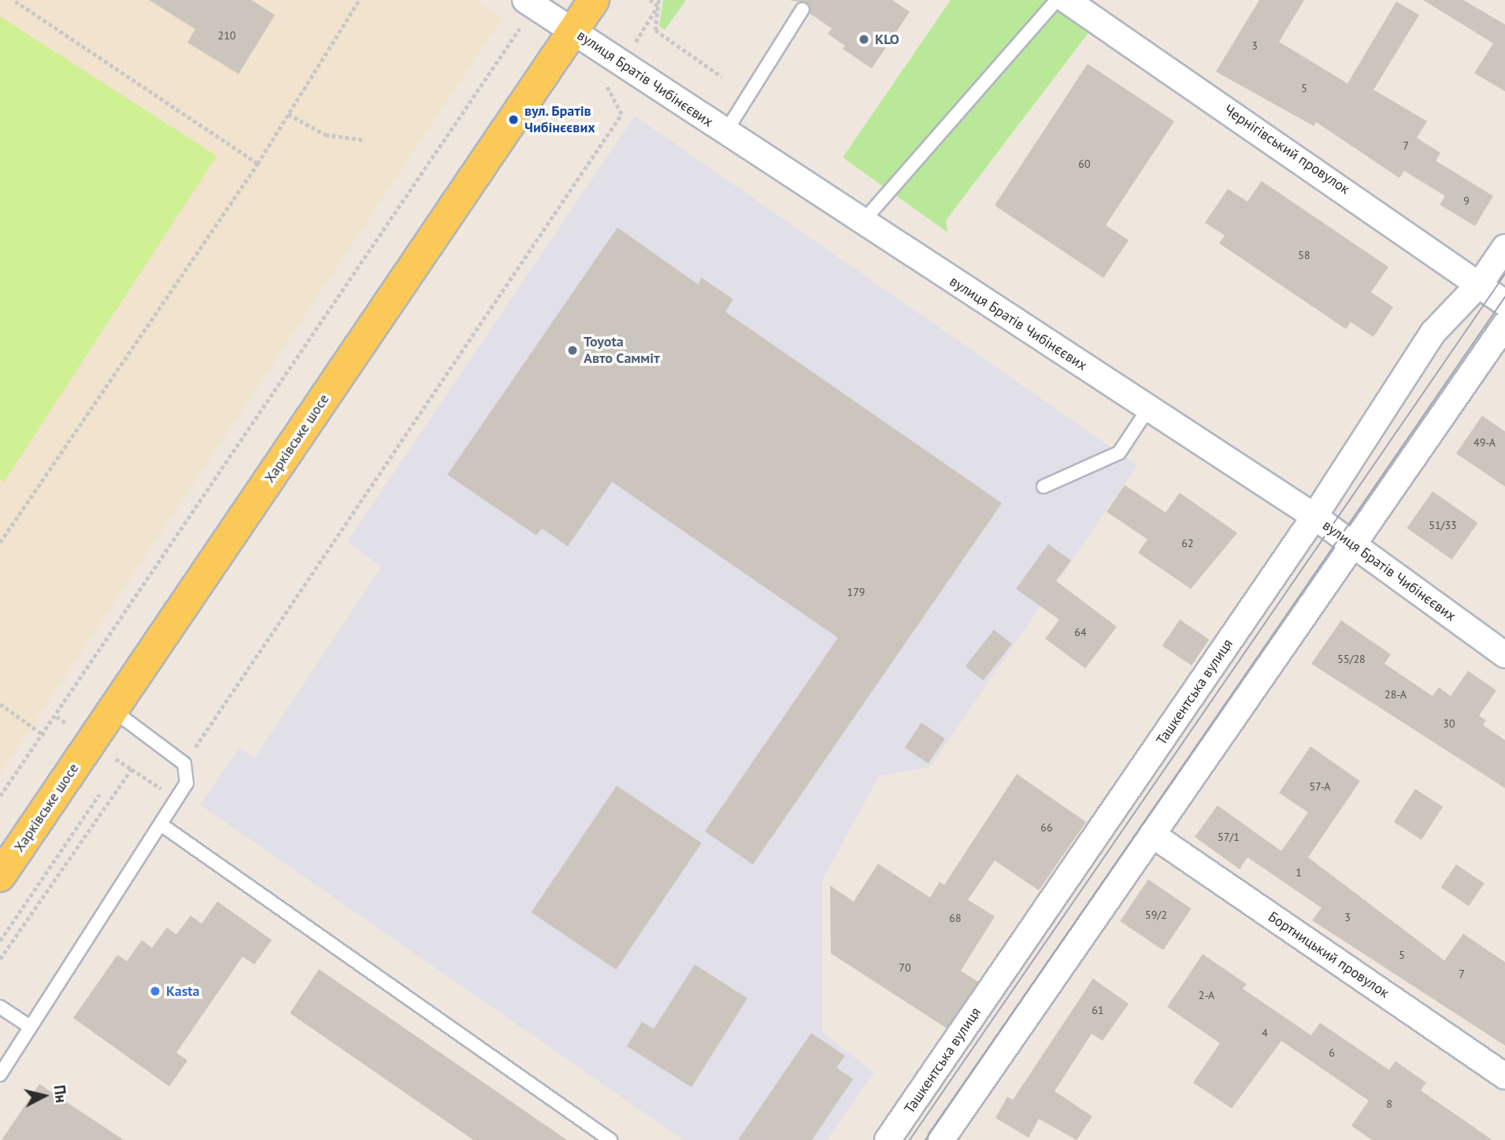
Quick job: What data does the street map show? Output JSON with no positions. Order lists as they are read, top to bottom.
{
  "streets": {
    "main road": ["Харківське шосе"],
    "street": [
      "вулиця Братів Чибінєєвих",
      "Чернігівський провулок",
      "Ташкентська вулиця",
      "Бортницький провулок"
    ]
  },
  "crossings": [
    ["вулиця Братів Чибінєєвих", "Харківське шосе"],
    ["вулиця Братів Чибінєєвих", "Ташкентська вулиця"],
    ["Чернігівський провулок", "Ташкентська вулиця"]
  ],
  "places": [
    "KLO",
    "вул. Братів Чибінєєвих",
    "Toyota Авто Самміт",
    "Kasta"
  ],
  "house_numbers": [
    "210",
    "3",
    "5",
    "7",
    "60",
    "9",
    "58",
    "49-А",
    "51/33",
    "62",
    "179",
    "64",
    "55/28",
    "28-А",
    "30",
    "57-А",
    "66",
    "57/1",
    "1",
    "59/2",
    "3",
    "68",
    "5",
    "70",
    "7",
    "2-А",
    "61",
    "4",
    "6",
    "8"
  ],
  "north": "right"
}
